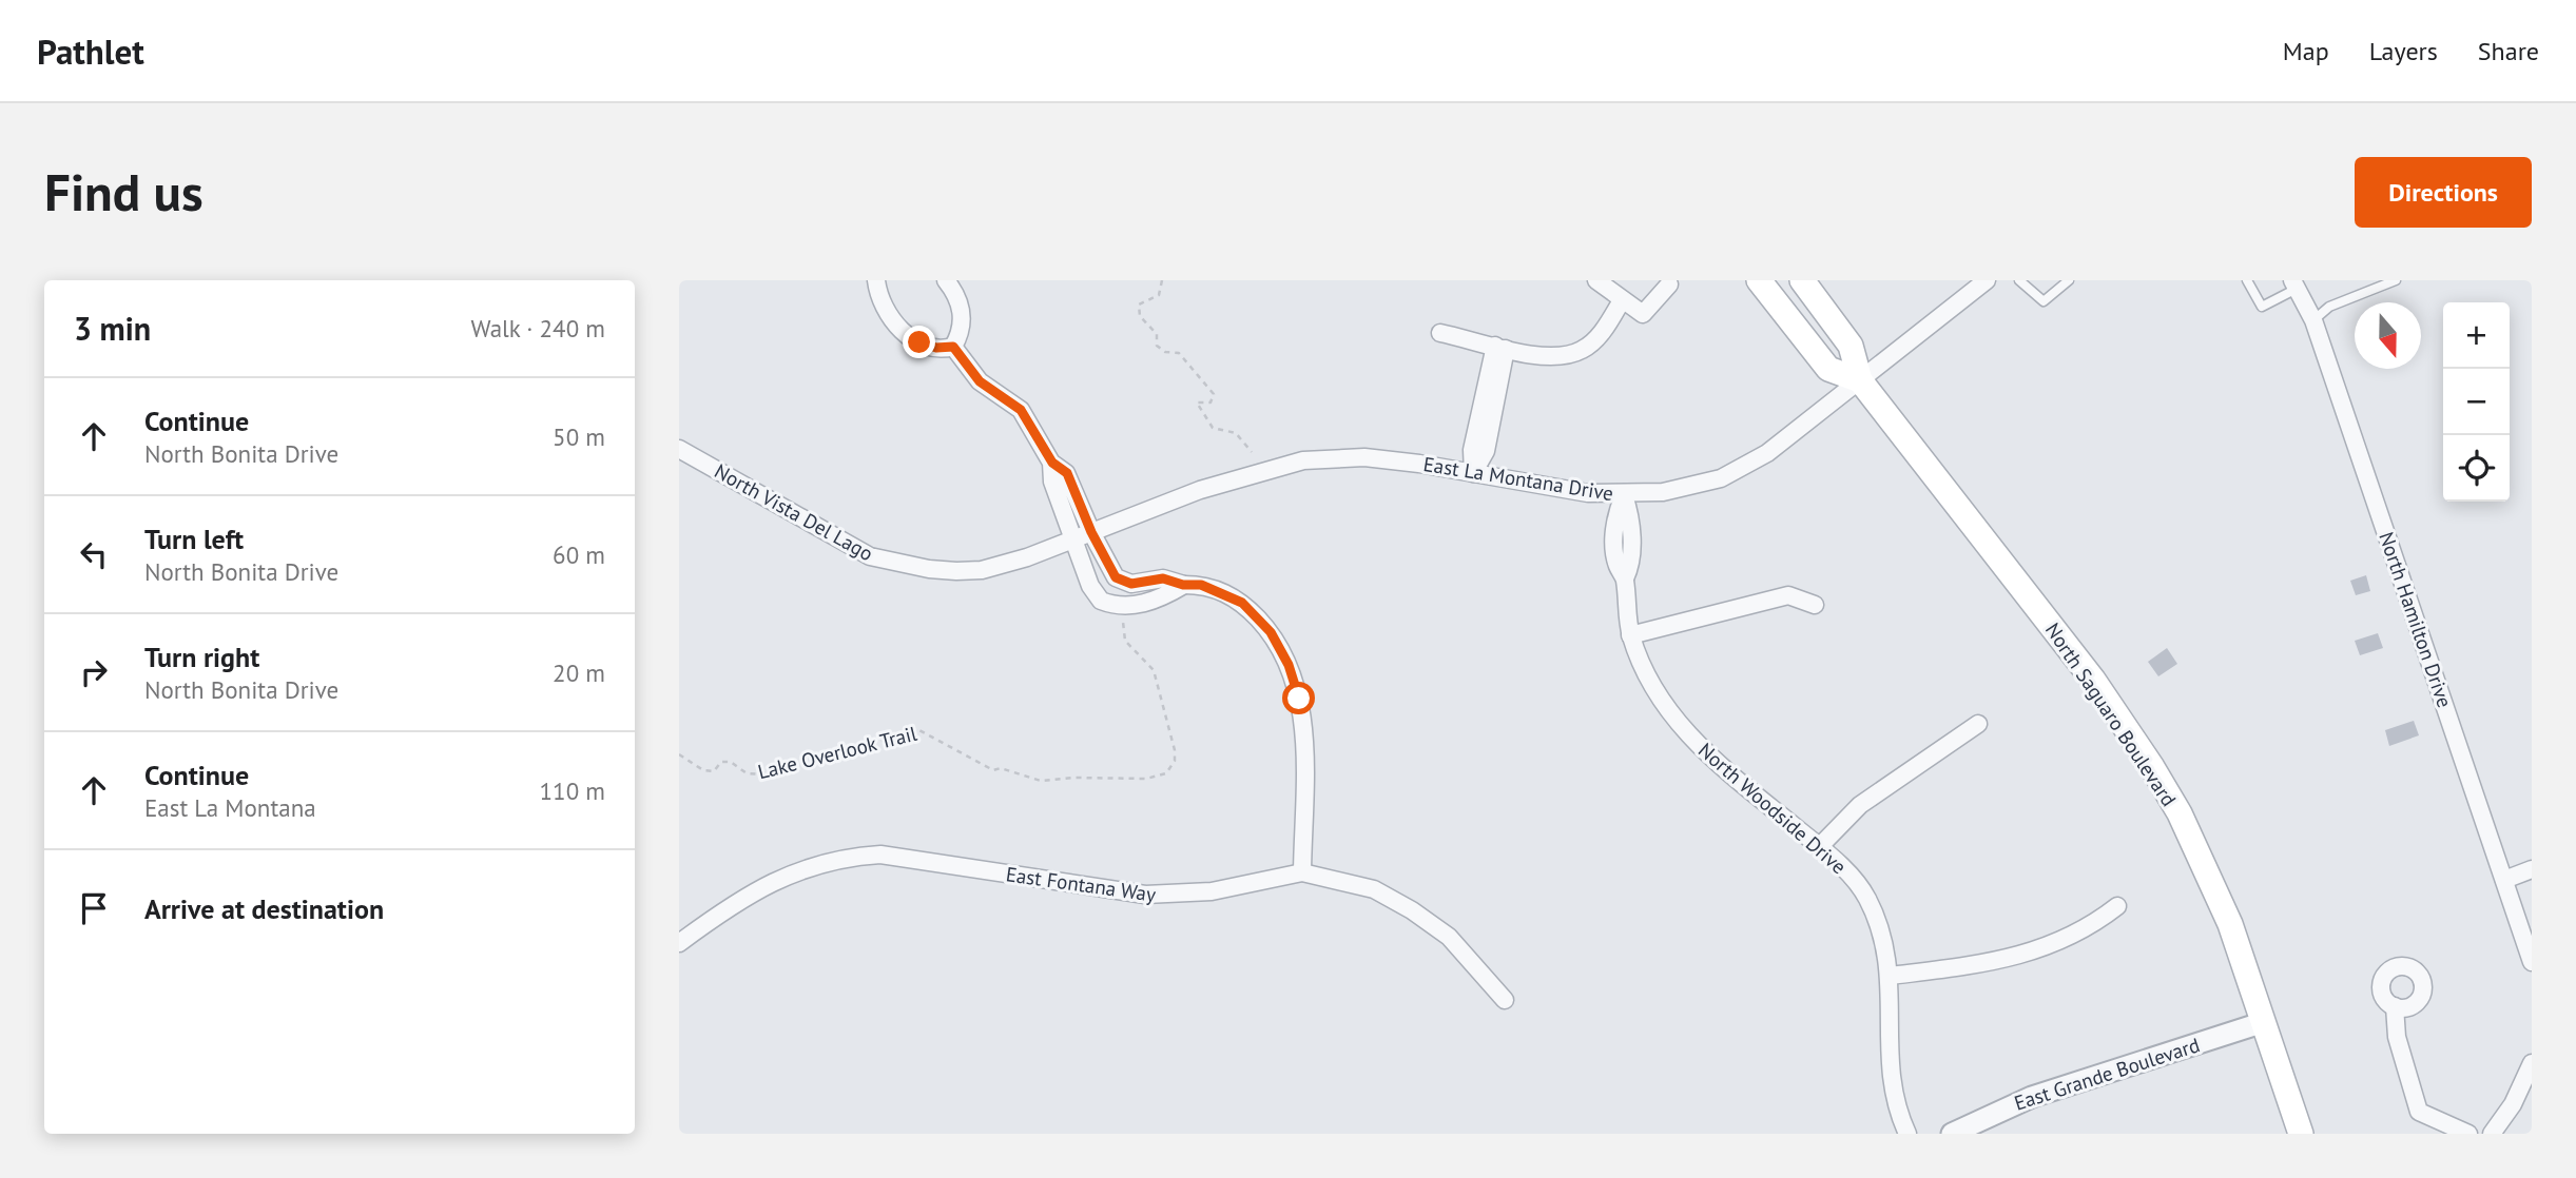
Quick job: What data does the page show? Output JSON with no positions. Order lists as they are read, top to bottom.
{
  "streets": {
    "main road": ["North Saguaro Boulevard"],
    "street": [
      "East La Montana Drive",
      "North Vista Del Lago",
      "North Hamilton Drive",
      "North Woodside Drive",
      "East Fontana Way",
      "East Grande Boulevard"
    ],
    "path": ["Lake Overlook Trail"]
  },
  "crossings": [
    ["East La Montana Drive", "North Vista Del Lago"],
    ["East La Montana Drive", "North Saguaro Boulevard"],
    ["East La Montana Drive", "North Woodside Drive"],
    ["North Saguaro Boulevard", "East Grande Boulevard"]
  ],
  "north": "bottom",
  "page": {
    "header": "Pathlet",
    "nav": ["Map", "Layers", "Share"],
    "buttons": "Directions",
    "title": "Find us",
    "heading": ["3 min", "Walk · 240 m"],
    "map_buttons": ["+", "−"],
    "list": [
      ["Continue", "North Bonita Drive", "50 m"],
      ["Turn left", "North Bonita Drive", "60 m"],
      ["Turn right", "North Bonita Drive", "20 m"],
      ["Continue", "East La Montana", "110 m"],
      "Arrive at destination"
    ]
  }
}
